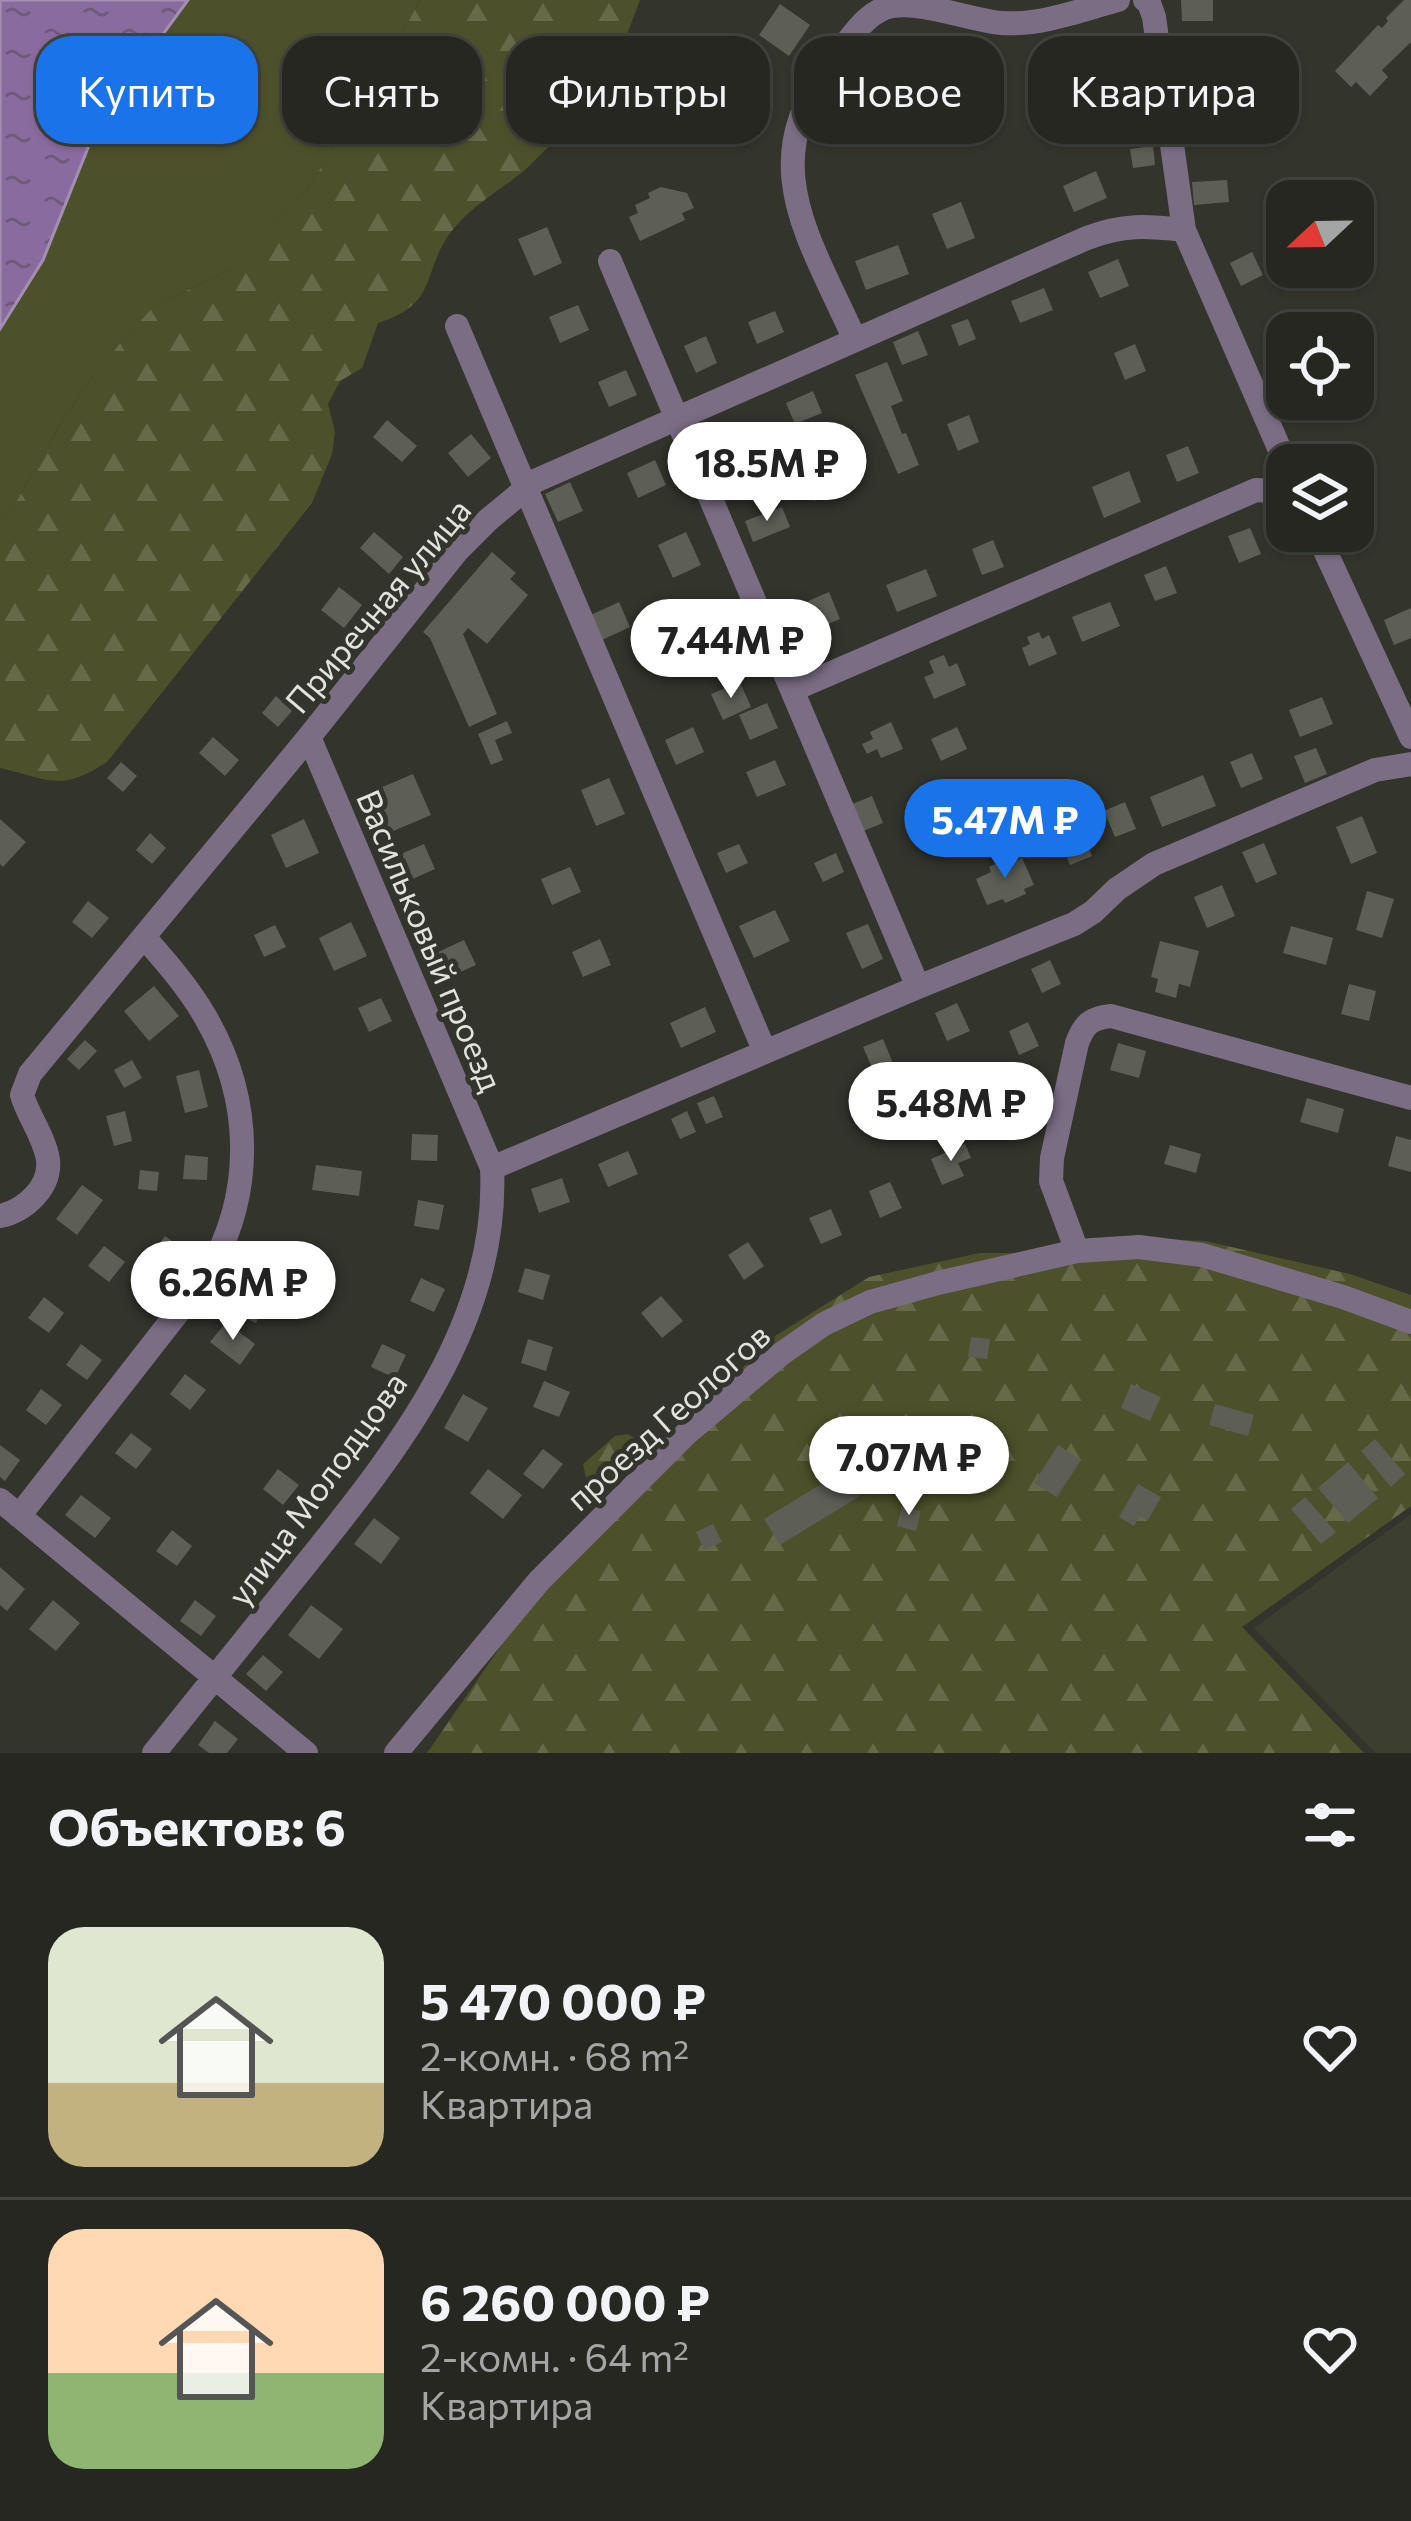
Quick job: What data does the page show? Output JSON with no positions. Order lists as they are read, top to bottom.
{
  "streets": {
    "street": [
      "Приречная улица",
      "Васильковый проезд",
      "проезд Геологов",
      "улица Молодцова"
    ]
  },
  "crossings": [
    ["Приречная улица", "Васильковый проезд"],
    ["Васильковый проезд", "улица Молодцова"]
  ],
  "north": "left",
  "page": {
    "chip": [
      "Купить",
      "Снять",
      "Фильтры",
      "Новое",
      "Квартира"
    ],
    "price": [
      "18.5M ₽",
      "7.44M ₽",
      "5.47M ₽",
      "5.48M ₽",
      "6.26M ₽",
      "7.07M ₽"
    ],
    "heading": "Объектов: 6",
    "list": [
      {
        "name": "5 470 000 ₽",
        "note": "2-комн. · 68 m² · Квартира"
      },
      {
        "name": "6 260 000 ₽",
        "note": "2-комн. · 64 m² · Квартира"
      }
    ]
  }
}
